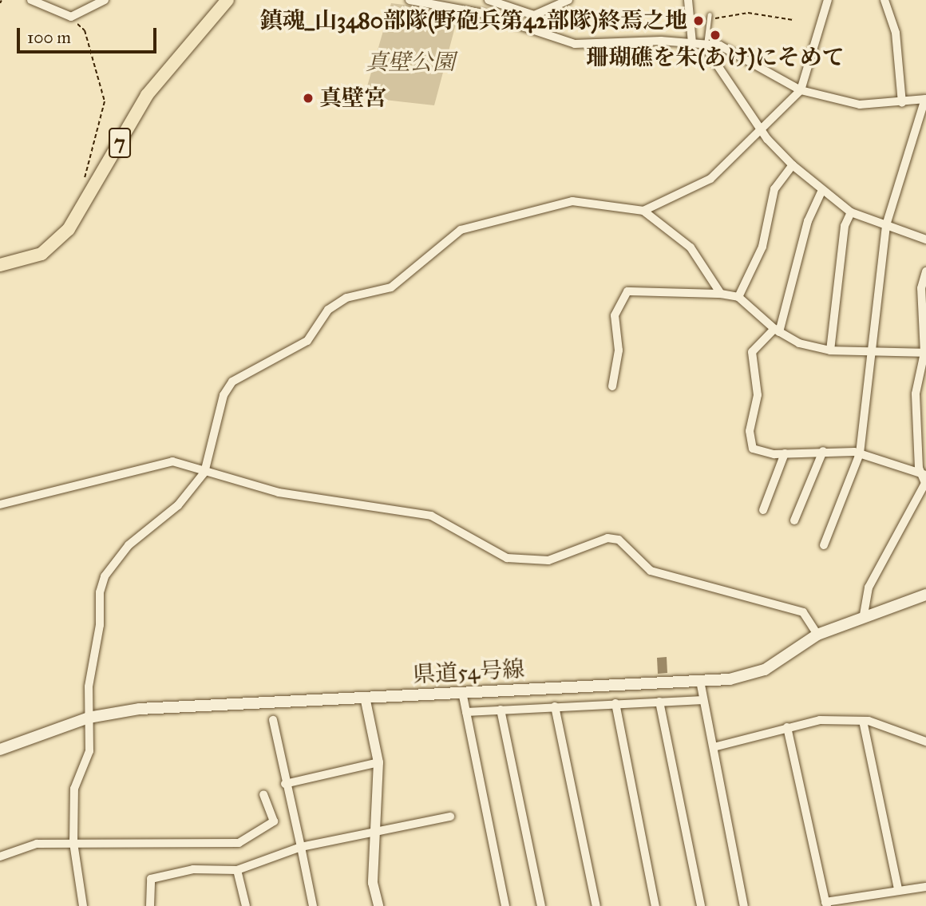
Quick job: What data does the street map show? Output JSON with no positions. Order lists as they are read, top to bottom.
{
  "streets": {
    "main road": ["7", "県道54号線"]
  },
  "parks": ["真壁公園"],
  "places": ["鎮魂_山3480部隊(野砲兵第42部隊)終焉之地", "珊瑚礁を朱(あけ)にそめて", "真壁宮"],
  "scale_bar": "100 m"
}
